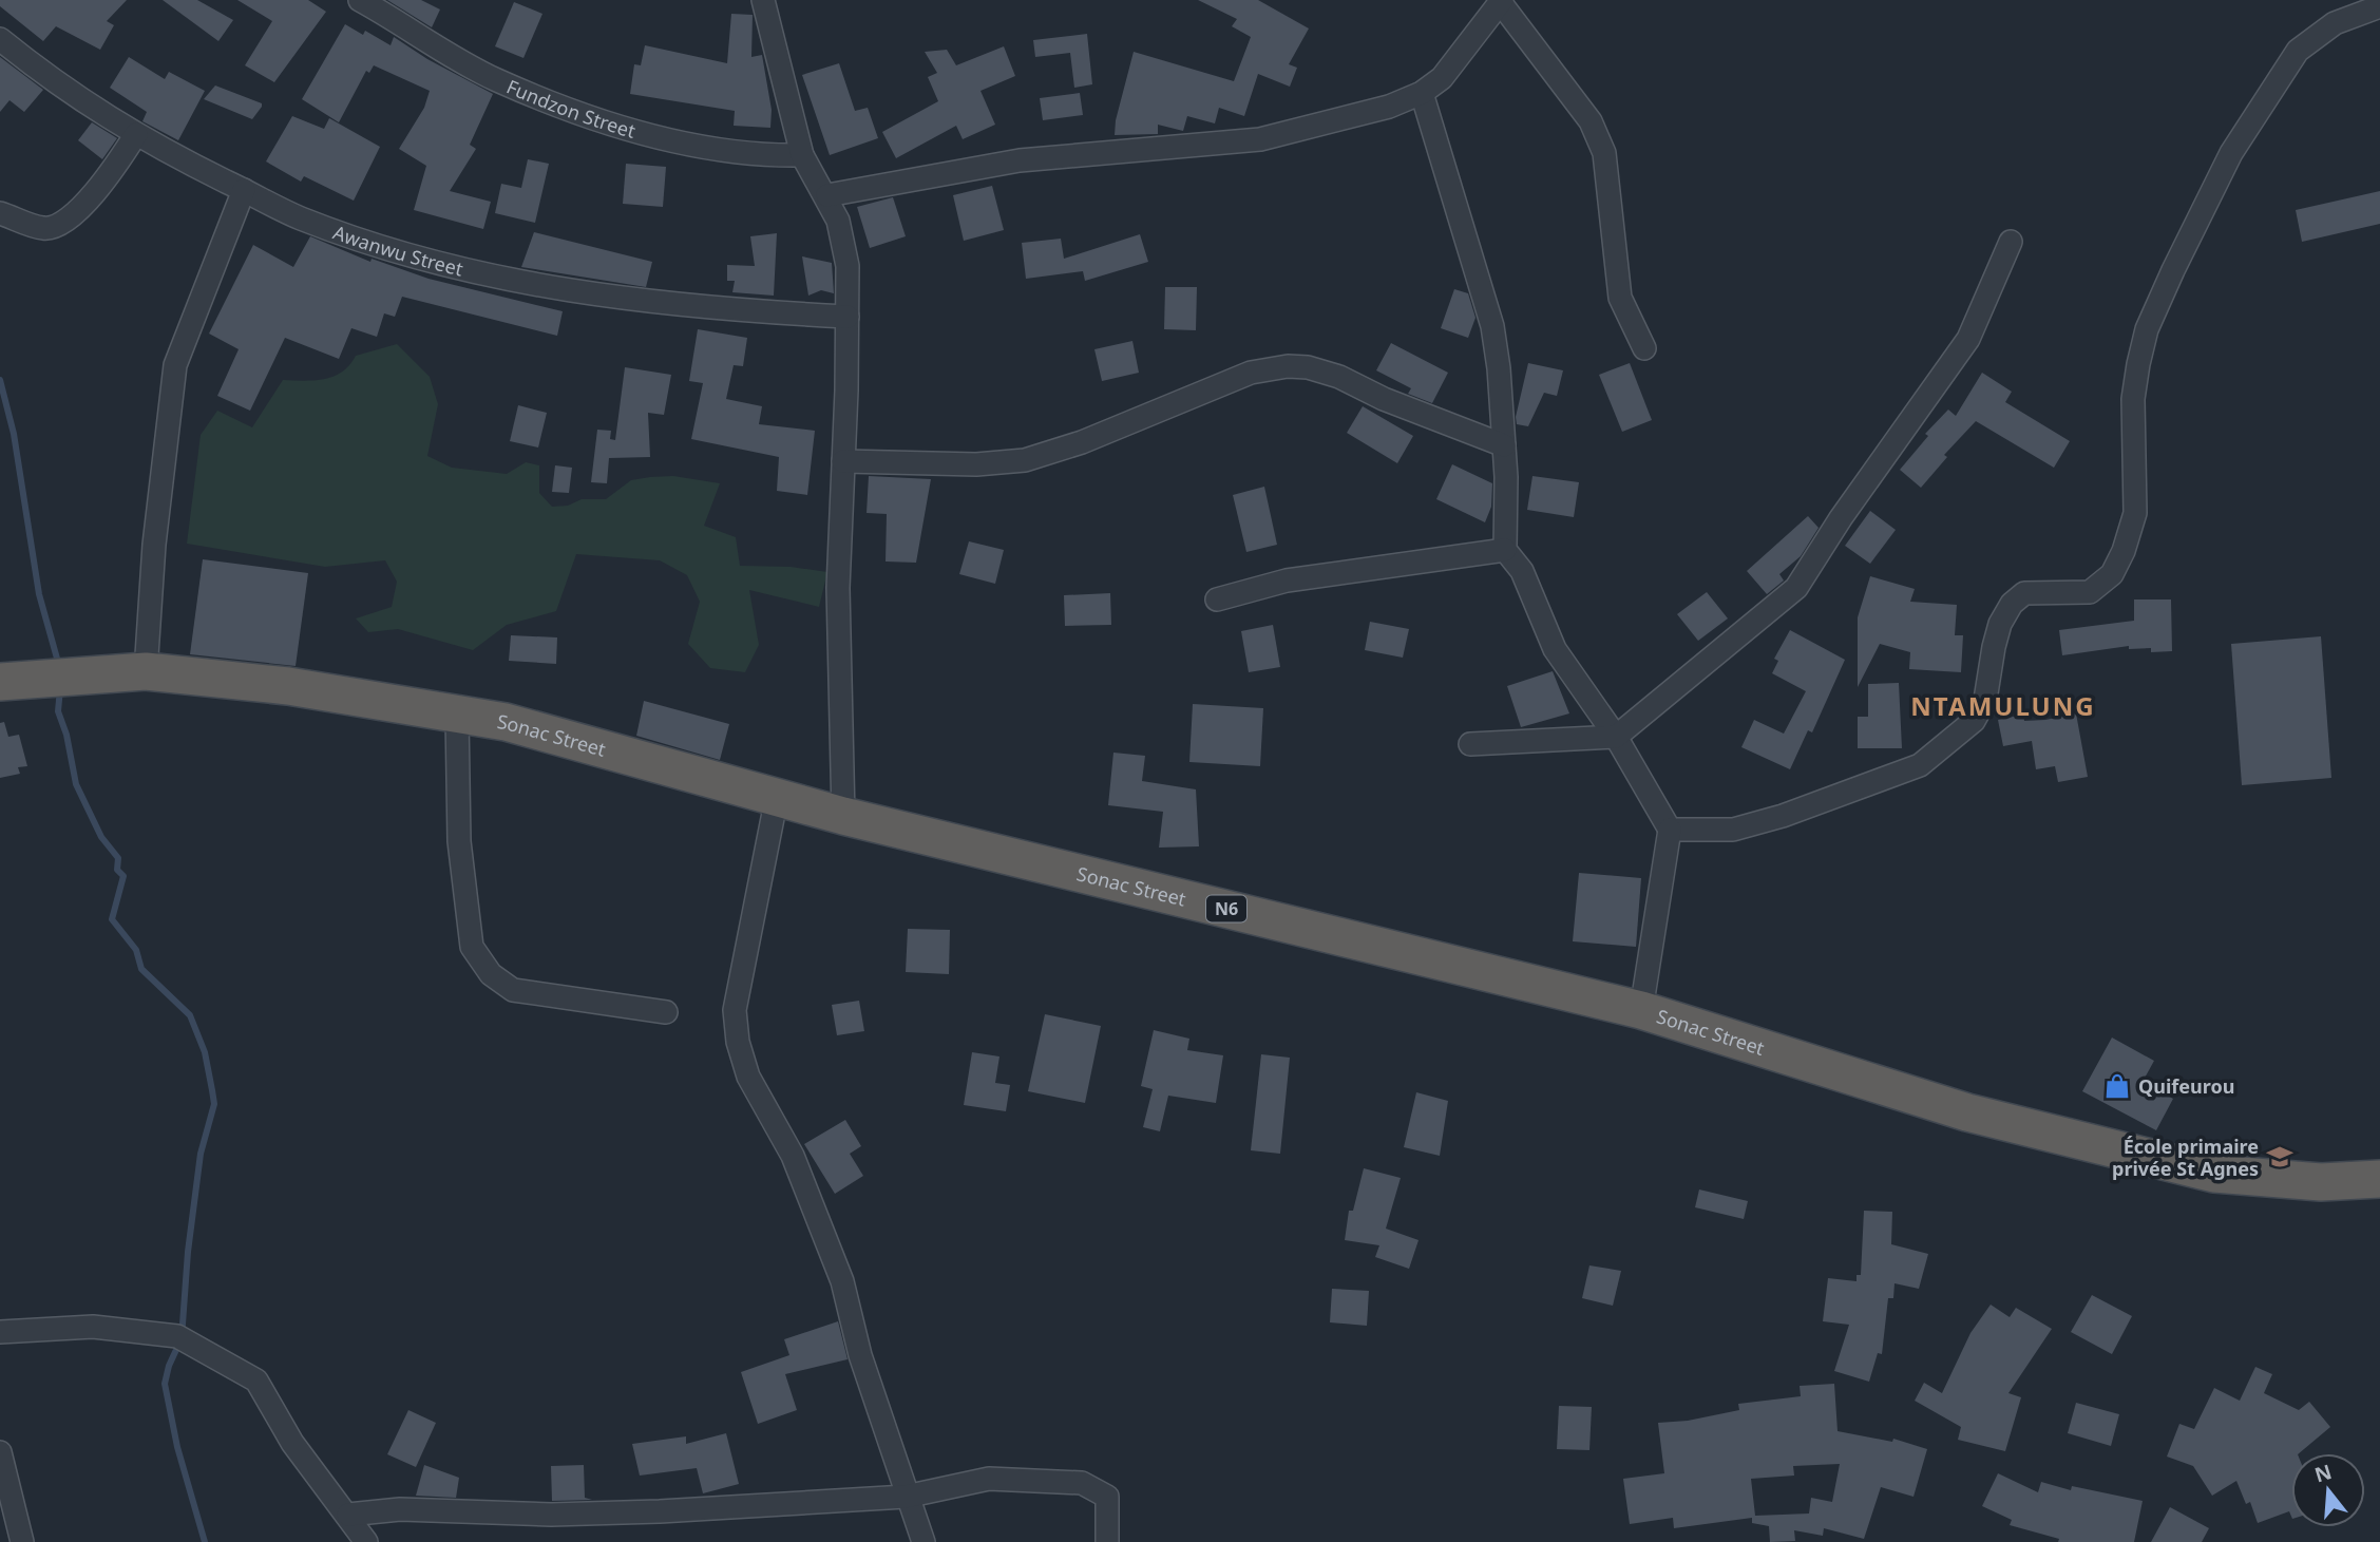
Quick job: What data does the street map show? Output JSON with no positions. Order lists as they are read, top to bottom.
{
  "streets": {
    "highway": ["Sonac Street", "N6"],
    "street": ["Fundzon Street", "Awanwu Street"]
  },
  "districts": ["NTAMULUNG"],
  "places": {
    "shop": ["Quifeurou"],
    "school or university": ["École primaire privée St Agnes"]
  },
  "north": "top"
}
